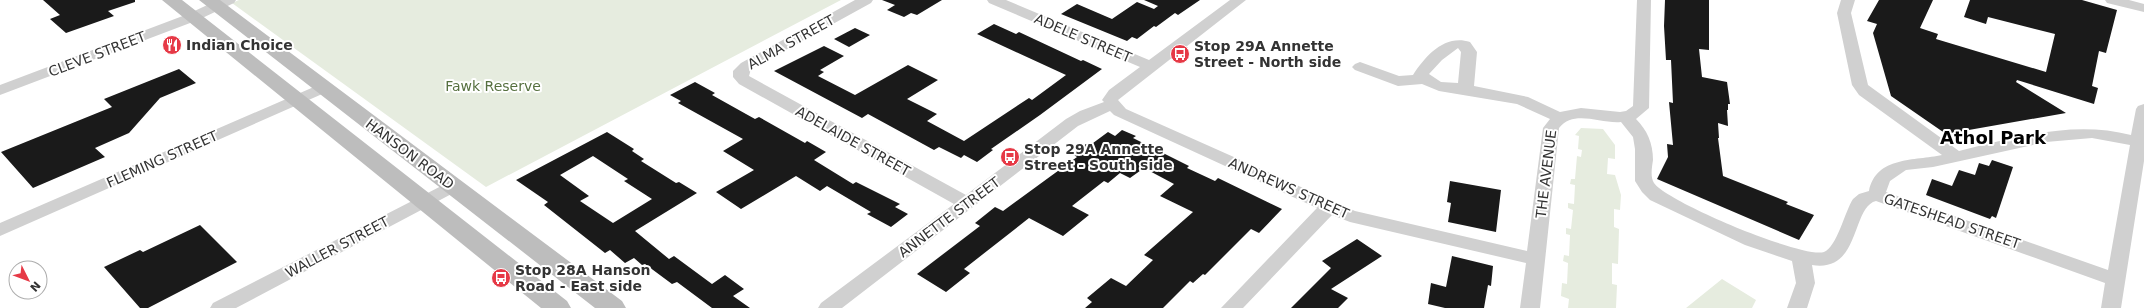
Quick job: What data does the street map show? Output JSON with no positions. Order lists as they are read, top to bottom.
{
  "streets": {
    "main road": ["HANSON ROAD"],
    "street": [
      "ADELE STREET",
      "ALMA STREET",
      "CLEVE STREET",
      "ADELAIDE STREET",
      "FLEMING STREET",
      "THE AVENUE",
      "ANDREWS STREET",
      "ANNETTE STREET",
      "GATESHEAD STREET",
      "WALLER STREET"
    ]
  },
  "crossings": [
    ["ALMA STREET", "ADELAIDE STREET"],
    ["CLEVE STREET", "HANSON ROAD"],
    ["ADELAIDE STREET", "ANNETTE STREET"],
    ["HANSON ROAD", "FLEMING STREET"],
    ["HANSON ROAD", "WALLER STREET"],
    ["THE AVENUE", "ANDREWS STREET"],
    ["THE AVENUE", "GATESHEAD STREET"],
    ["ANDREWS STREET", "ANNETTE STREET"]
  ],
  "districts": ["Athol Park"],
  "parks": ["Fawk Reserve"],
  "places": {
    "restaurant": ["Indian Choice"],
    "bus stop": ["Stop 29A Annette Street - North side", "Stop 29A Annette Street - South side", "Stop 28A Hanson Road - East side"]
  },
  "north": "bottom right"
}
